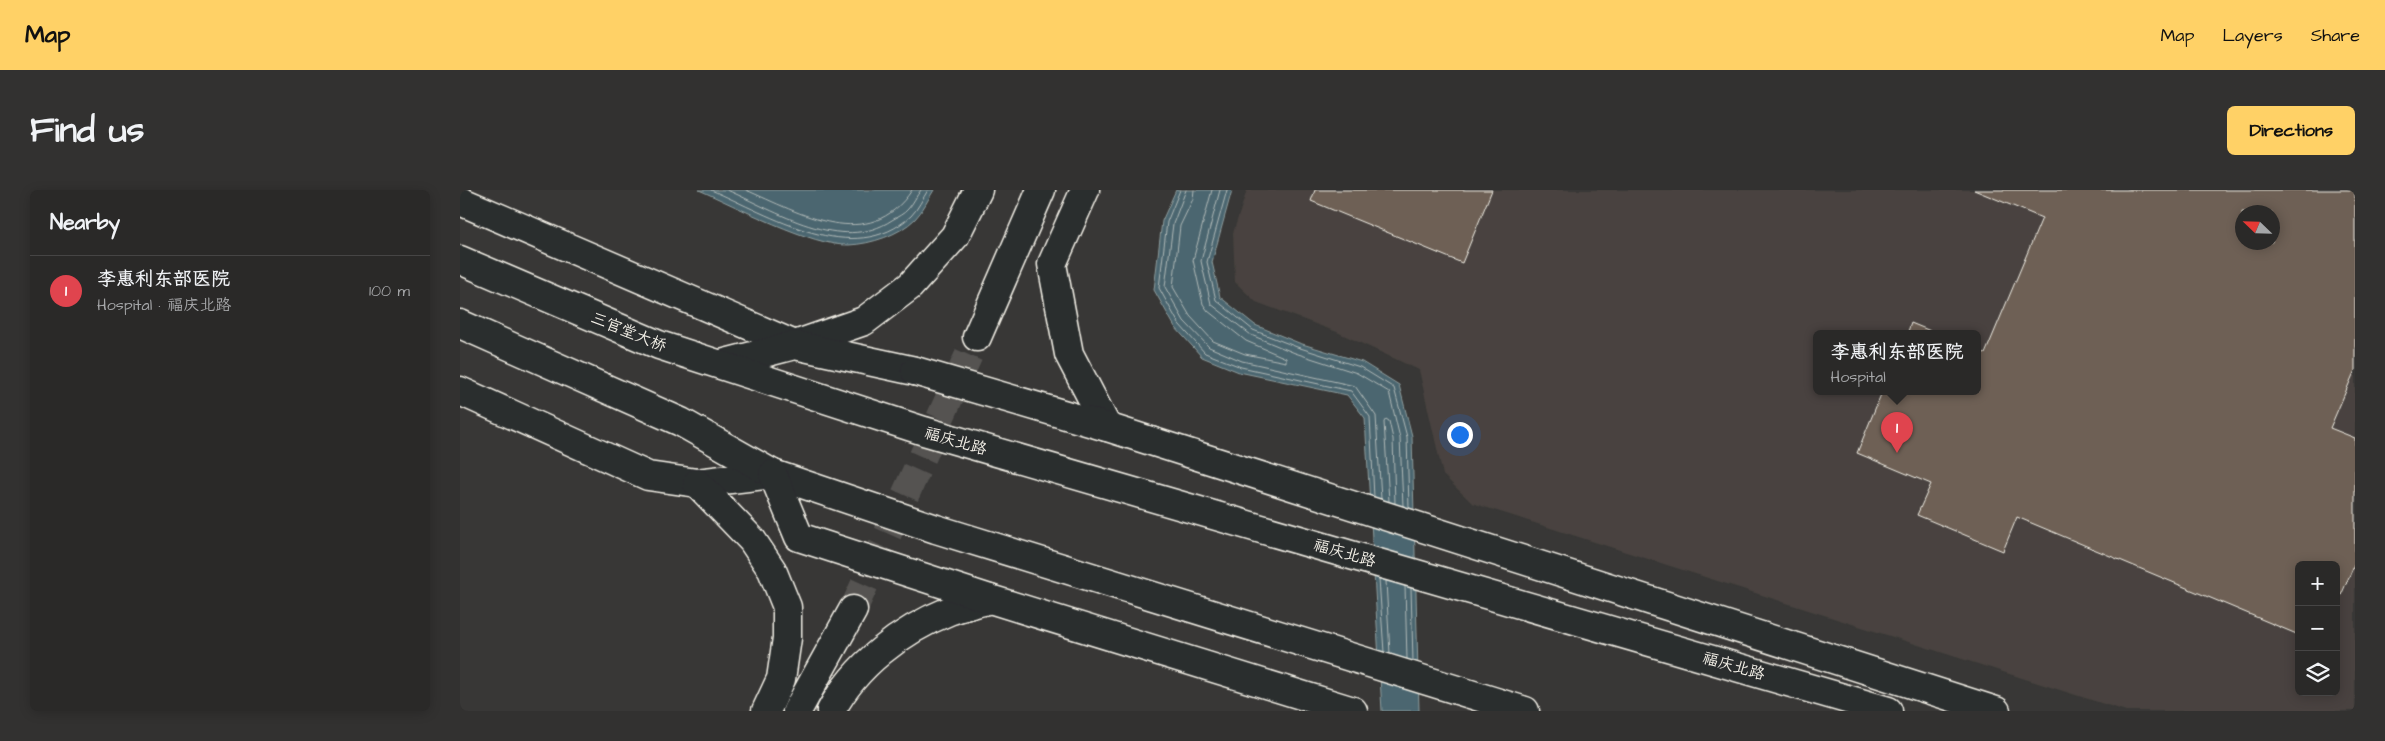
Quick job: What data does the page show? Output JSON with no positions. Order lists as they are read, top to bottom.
{
  "streets": {
    "main road": ["三官堂大桥", "福庆北路"]
  },
  "crossings": [
    ["三官堂大桥", "福庆北路"]
  ],
  "north": "top left",
  "page": {
    "header": "Map",
    "nav": ["Map", "Layers", "Share"],
    "title": "Find us",
    "buttons": "Directions",
    "heading": "Nearby",
    "list": [
      {
        "mark": "1",
        "name": "李惠利东部医院",
        "note": "Hospital · 福庆北路",
        "value": "100 m"
      }
    ],
    "popup": ["李惠利东部医院", "Hospital"],
    "pins": "1",
    "map_buttons": ["+", "−"]
  }
}
